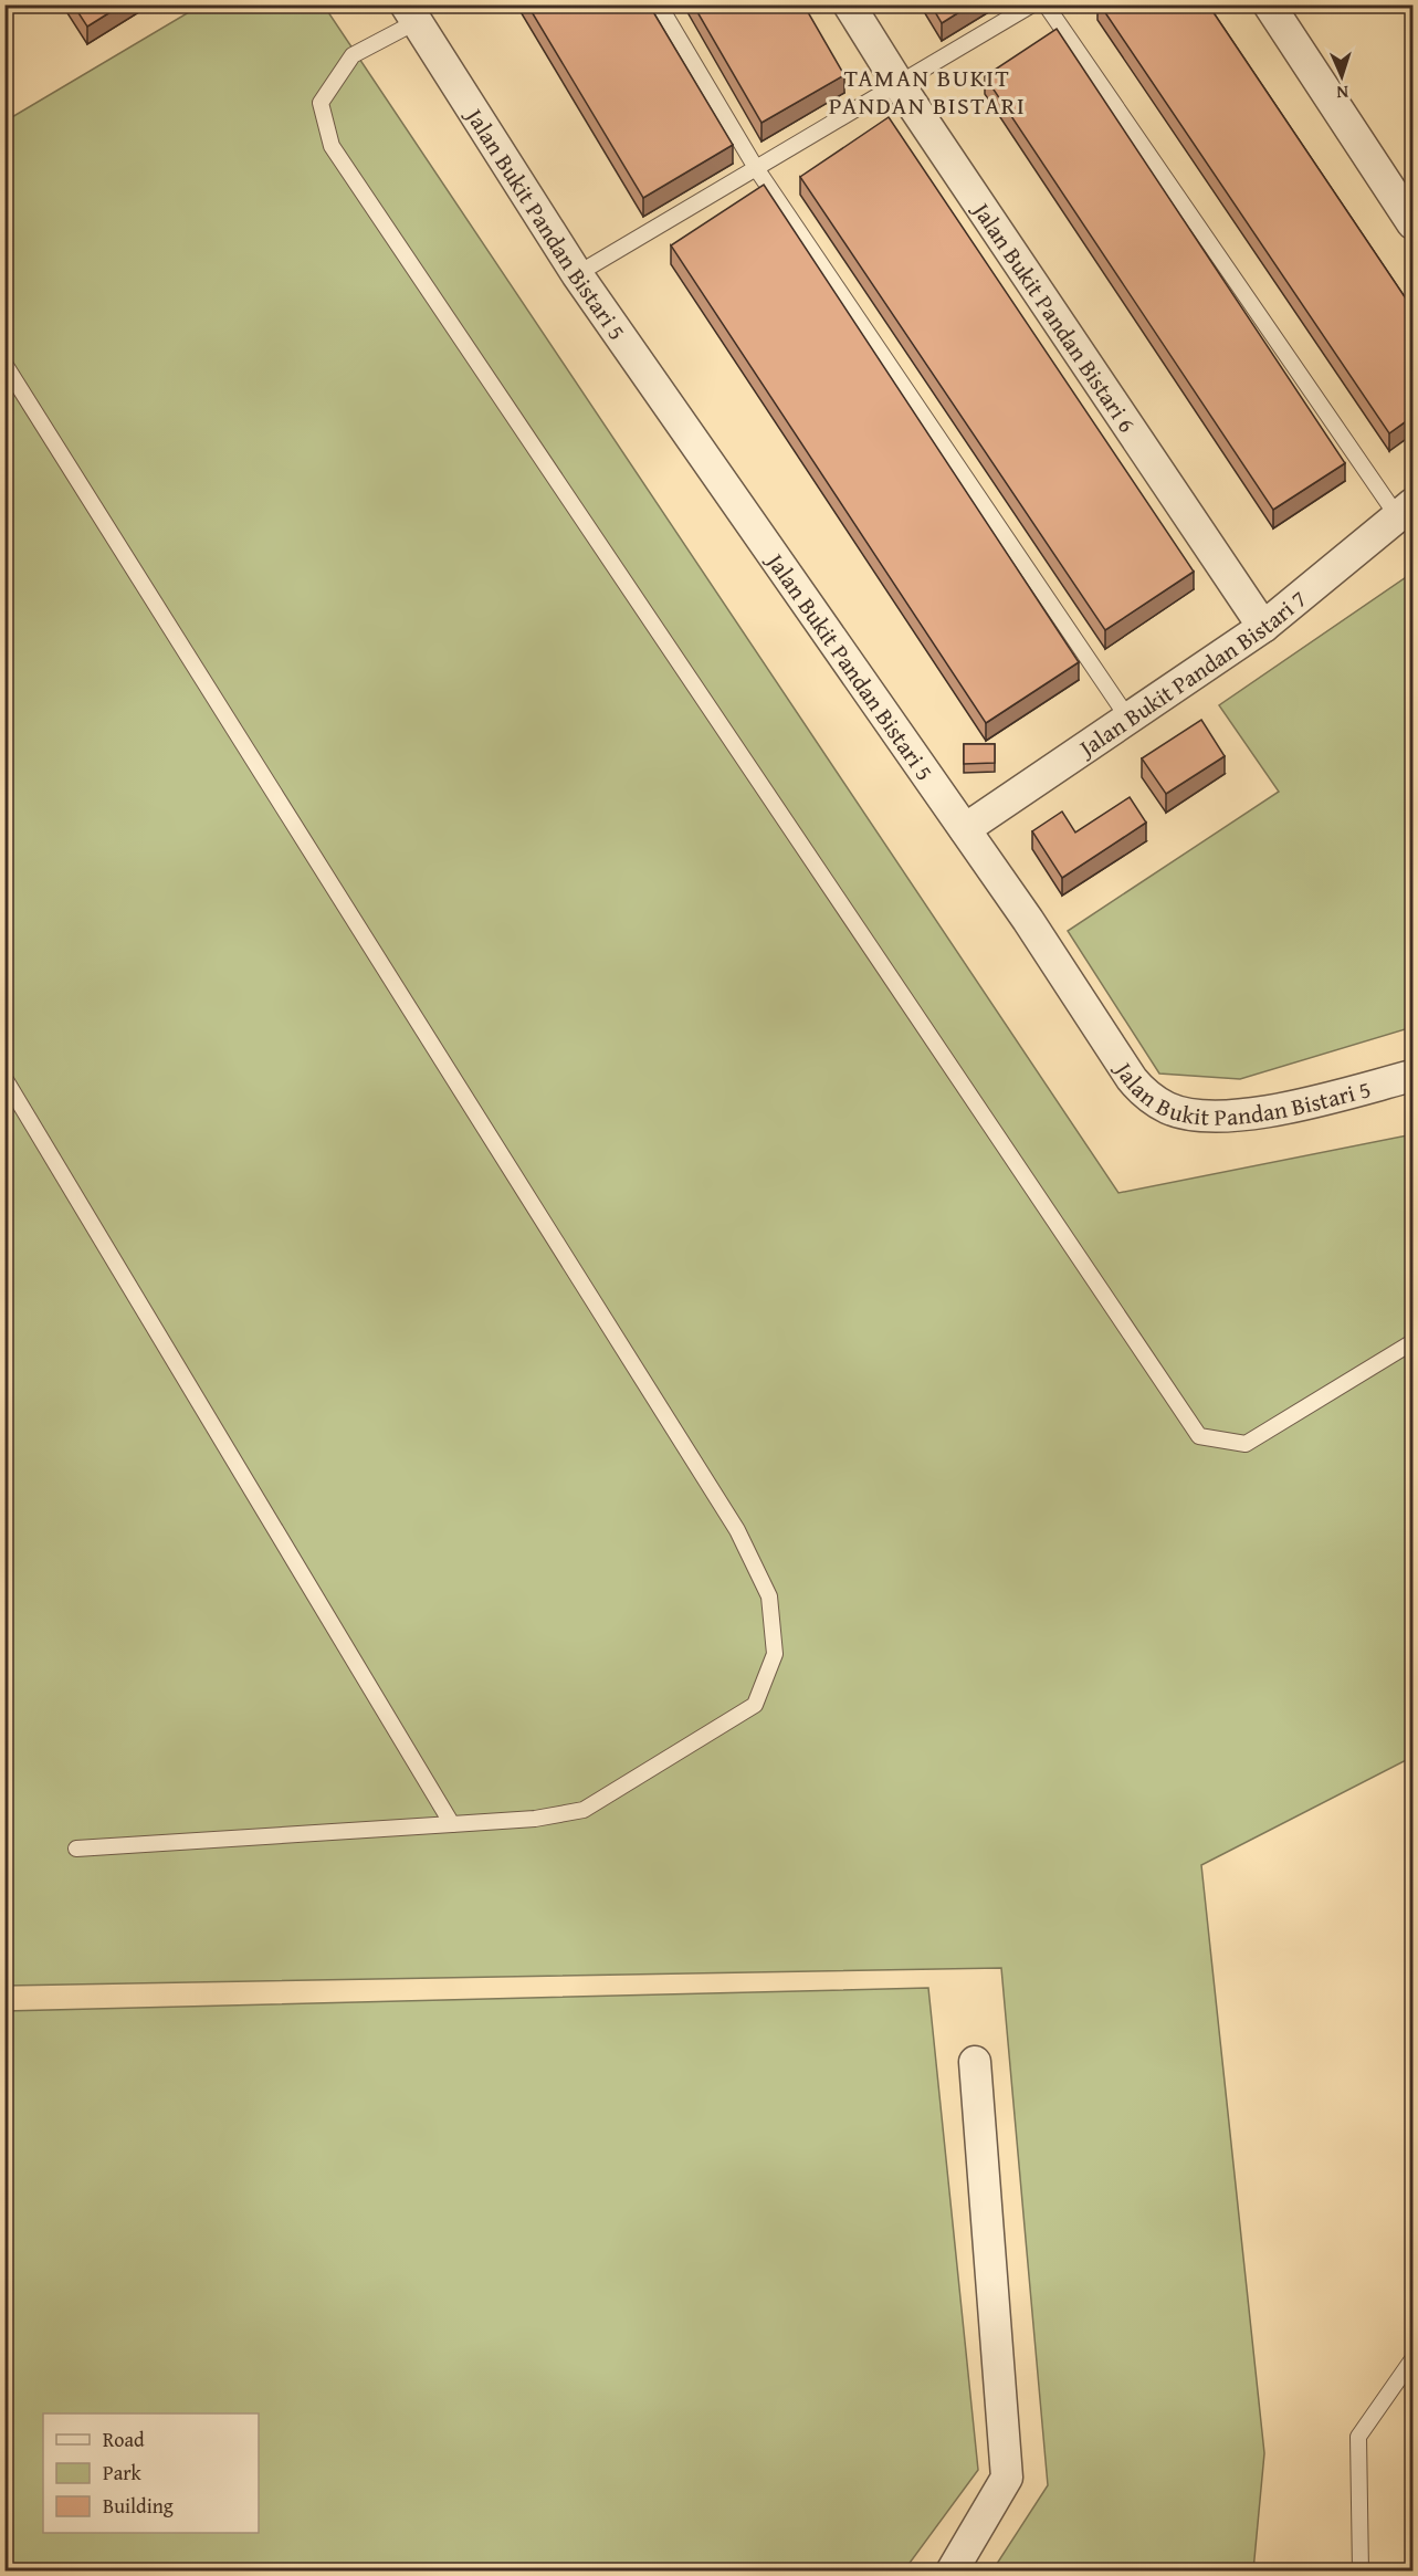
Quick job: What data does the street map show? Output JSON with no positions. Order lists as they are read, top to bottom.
{
  "streets": {
    "street": ["Jalan Bukit Pandan Bistari 5", "Jalan Bukit Pandan Bistari 6", "Jalan Bukit Pandan Bistari 7"]
  },
  "crossings": [
    ["Jalan Bukit Pandan Bistari 5", "Jalan Bukit Pandan Bistari 7"],
    ["Jalan Bukit Pandan Bistari 6", "Jalan Bukit Pandan Bistari 7"]
  ],
  "districts": ["TAMAN BUKIT PANDAN BISTARI"],
  "legend": ["Road", "Park", "Building"],
  "north": "bottom"
}
